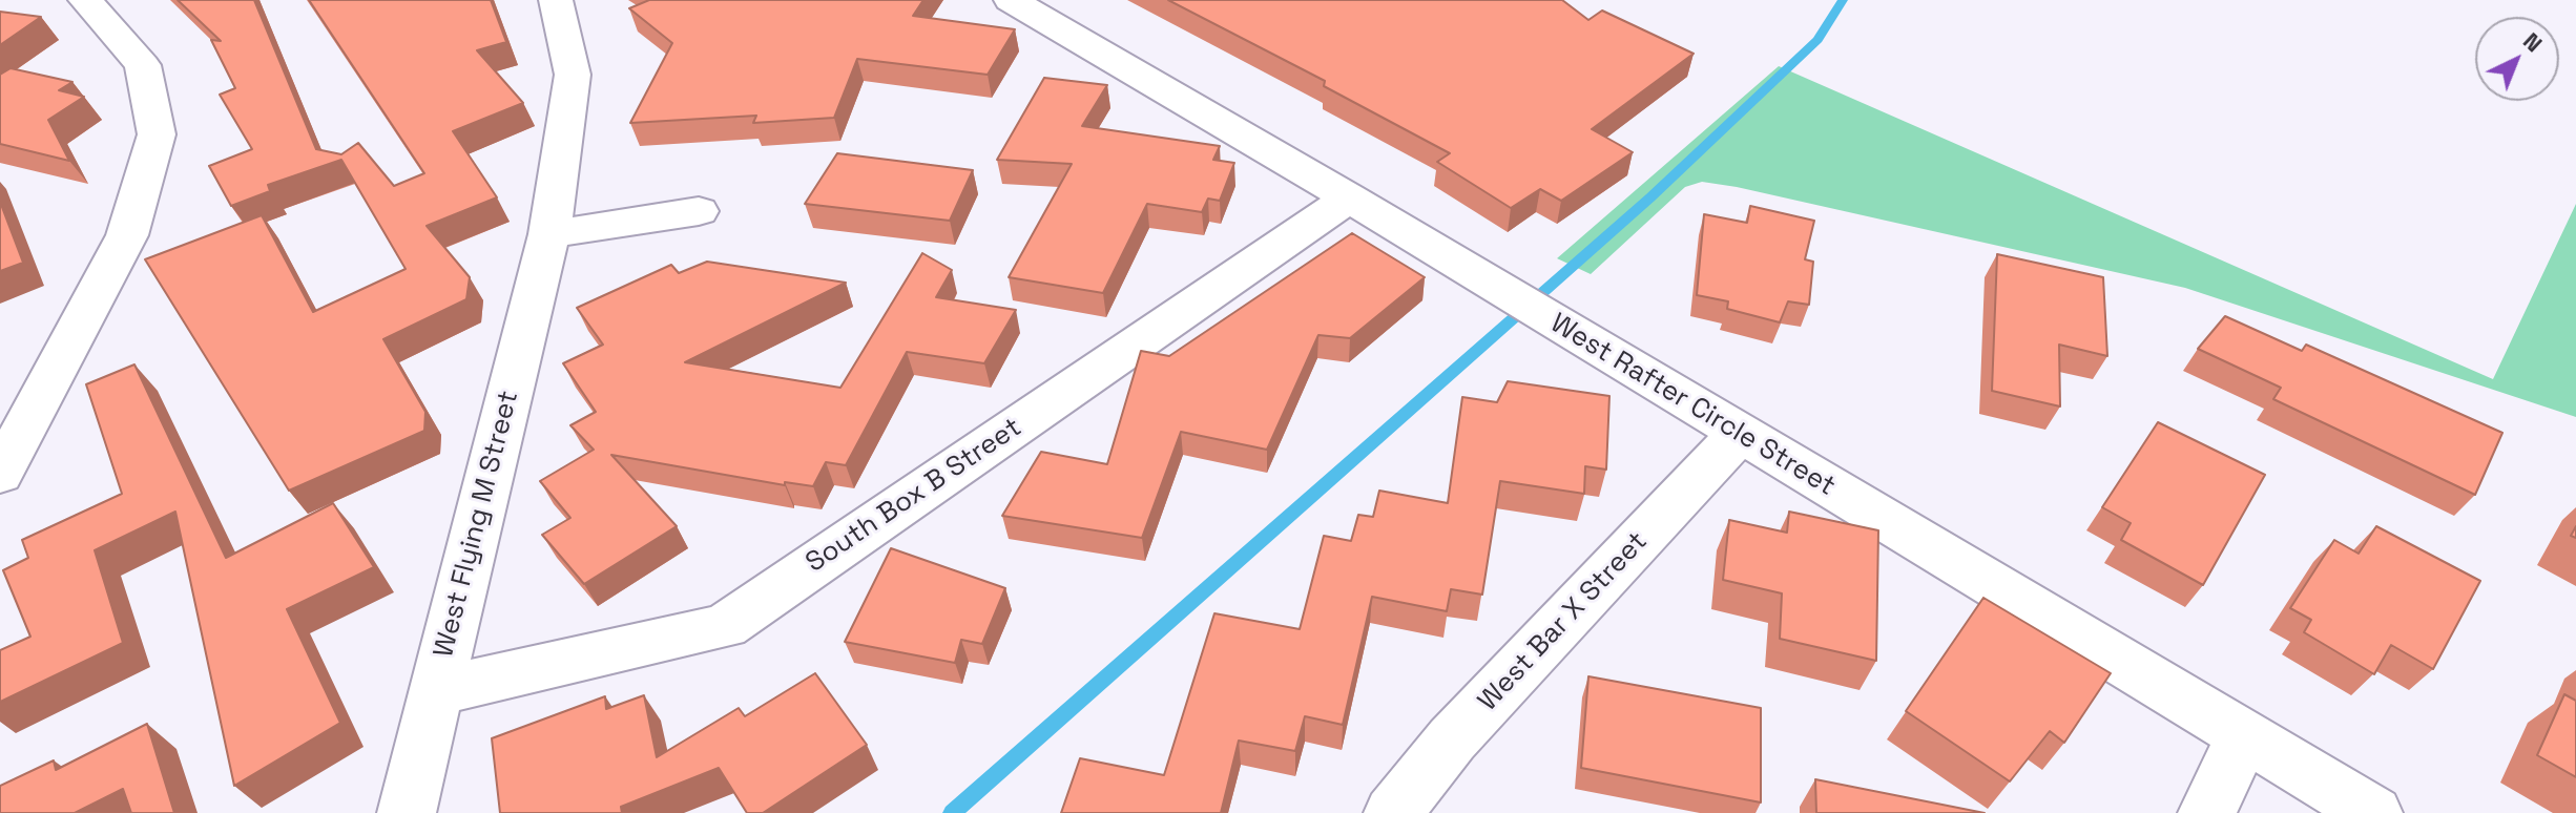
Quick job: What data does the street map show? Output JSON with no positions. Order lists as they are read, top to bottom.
{
  "streets": {
    "street": [
      "West Rafter Circle Street",
      "South Box B Street",
      "West Flying M Street",
      "West Bar X Street"
    ]
  },
  "crossings": [
    ["West Rafter Circle Street", "South Box B Street"],
    ["West Rafter Circle Street", "West Bar X Street"],
    ["South Box B Street", "West Flying M Street"]
  ],
  "north": "top right"
}
